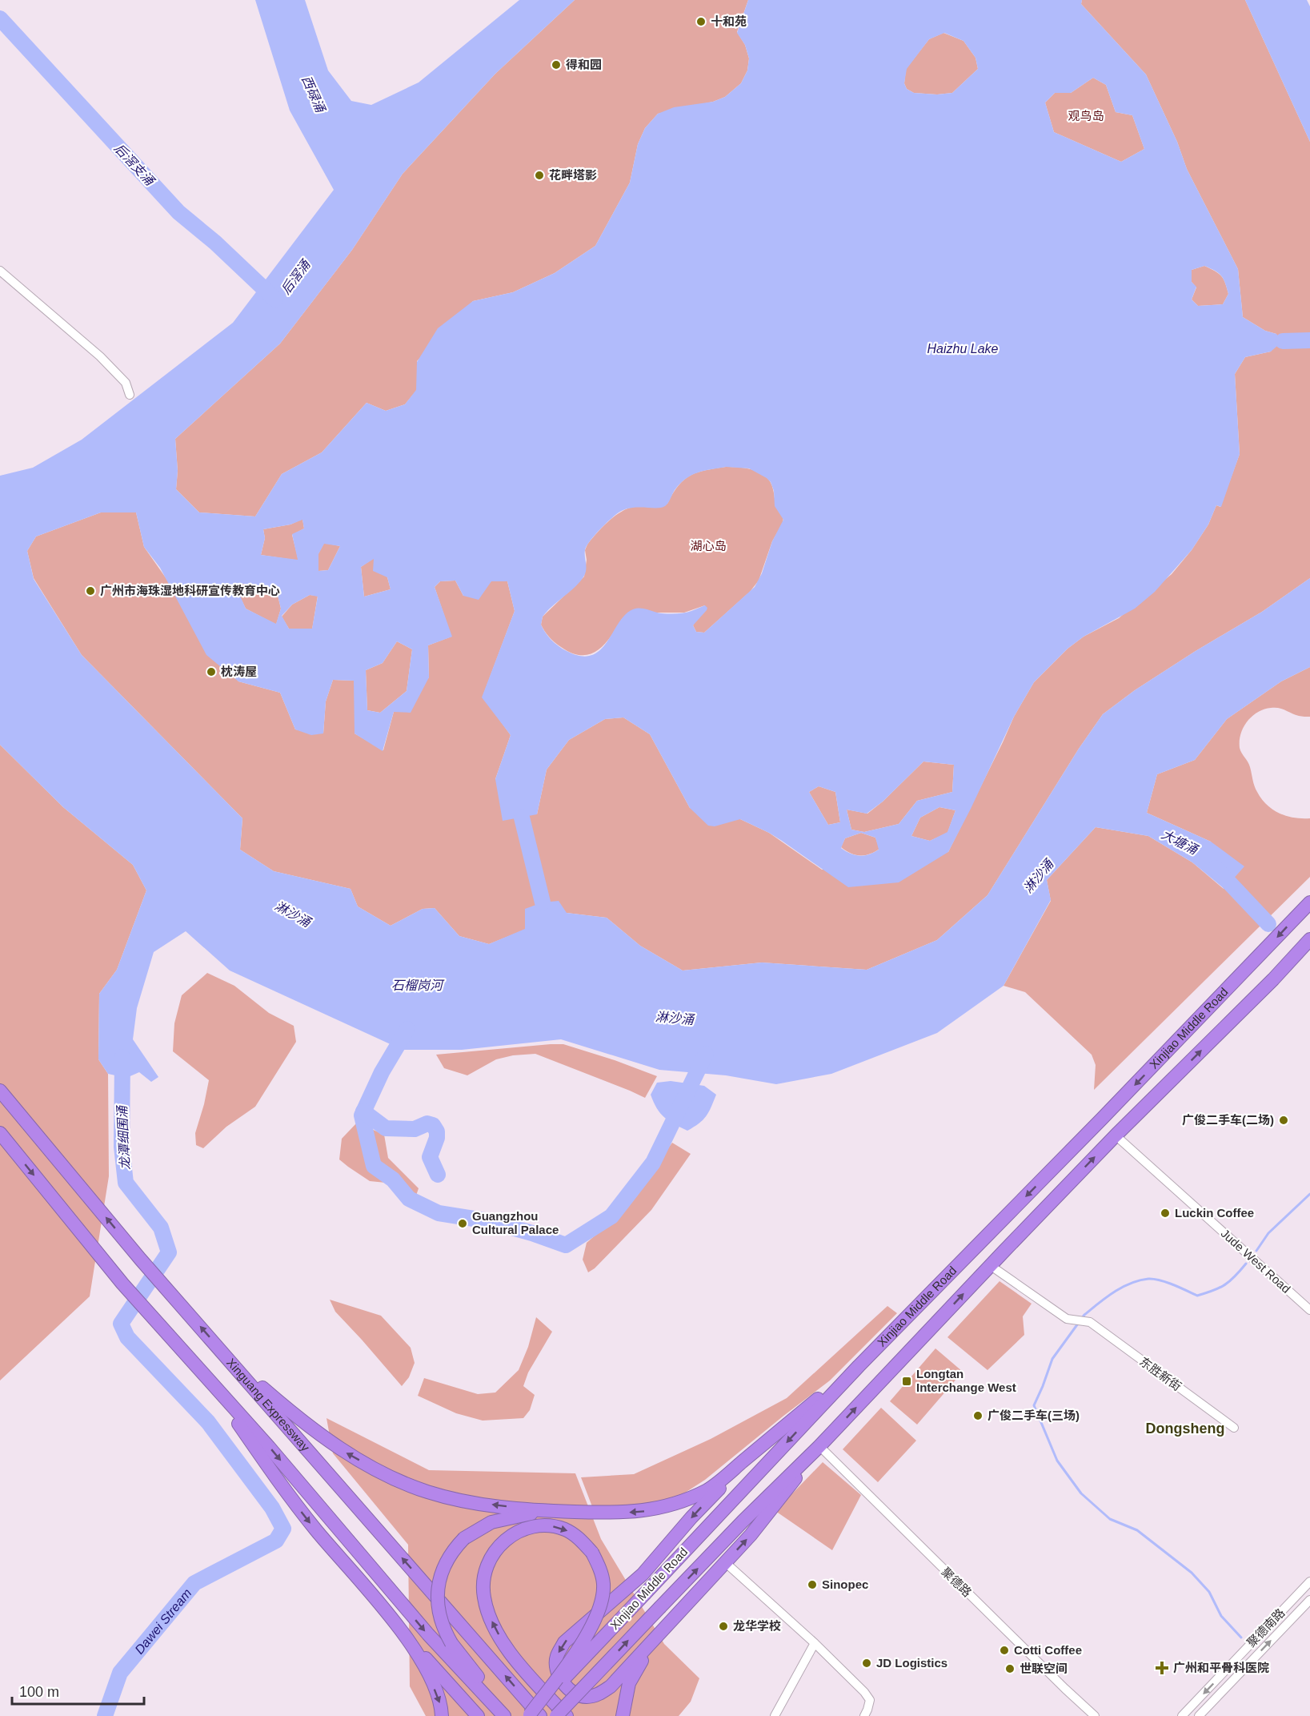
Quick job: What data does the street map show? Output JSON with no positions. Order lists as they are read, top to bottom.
{
  "streets": {
    "highway": ["Xinjiao Middle Road", "Xinguang Expressway"],
    "street": [
      "Jude West Road",
      "东胜新街",
      "聚德路",
      "聚德南路"
    ]
  },
  "crossings": [
    ["Xinjiao Middle Road", "Jude West Road"],
    ["Xinjiao Middle Road", "东胜新街"],
    ["Xinjiao Middle Road", "Xinguang Expressway"],
    ["Xinjiao Middle Road", "聚德路"]
  ],
  "districts": ["Dongsheng"],
  "water": [
    "西碌涌",
    "后滘支涌",
    "后滘涌",
    "Haizhu Lake",
    "大塘涌",
    "淋沙涌",
    "石榴岗河",
    "龙潭细围涌",
    "Dawei Stream"
  ],
  "parks": ["观鸟岛", "湖心岛"],
  "places": {
    "other": [
      "十和苑",
      "得和园",
      "花畔塔影",
      "广州市海珠湿地科研宣传教育中心",
      "枕涛屋",
      "广俊二手车(二场)",
      "Luckin Coffee",
      "Guangzhou Cultural Palace",
      "广俊二手车(三场)",
      "Sinopec",
      "龙华学校",
      "Cotti Coffee",
      "JD Logistics",
      "世联空间"
    ],
    "transit": ["Longtan Interchange West"],
    "health": ["广州和平骨科医院"]
  },
  "scale_bar": "100 m"
}
